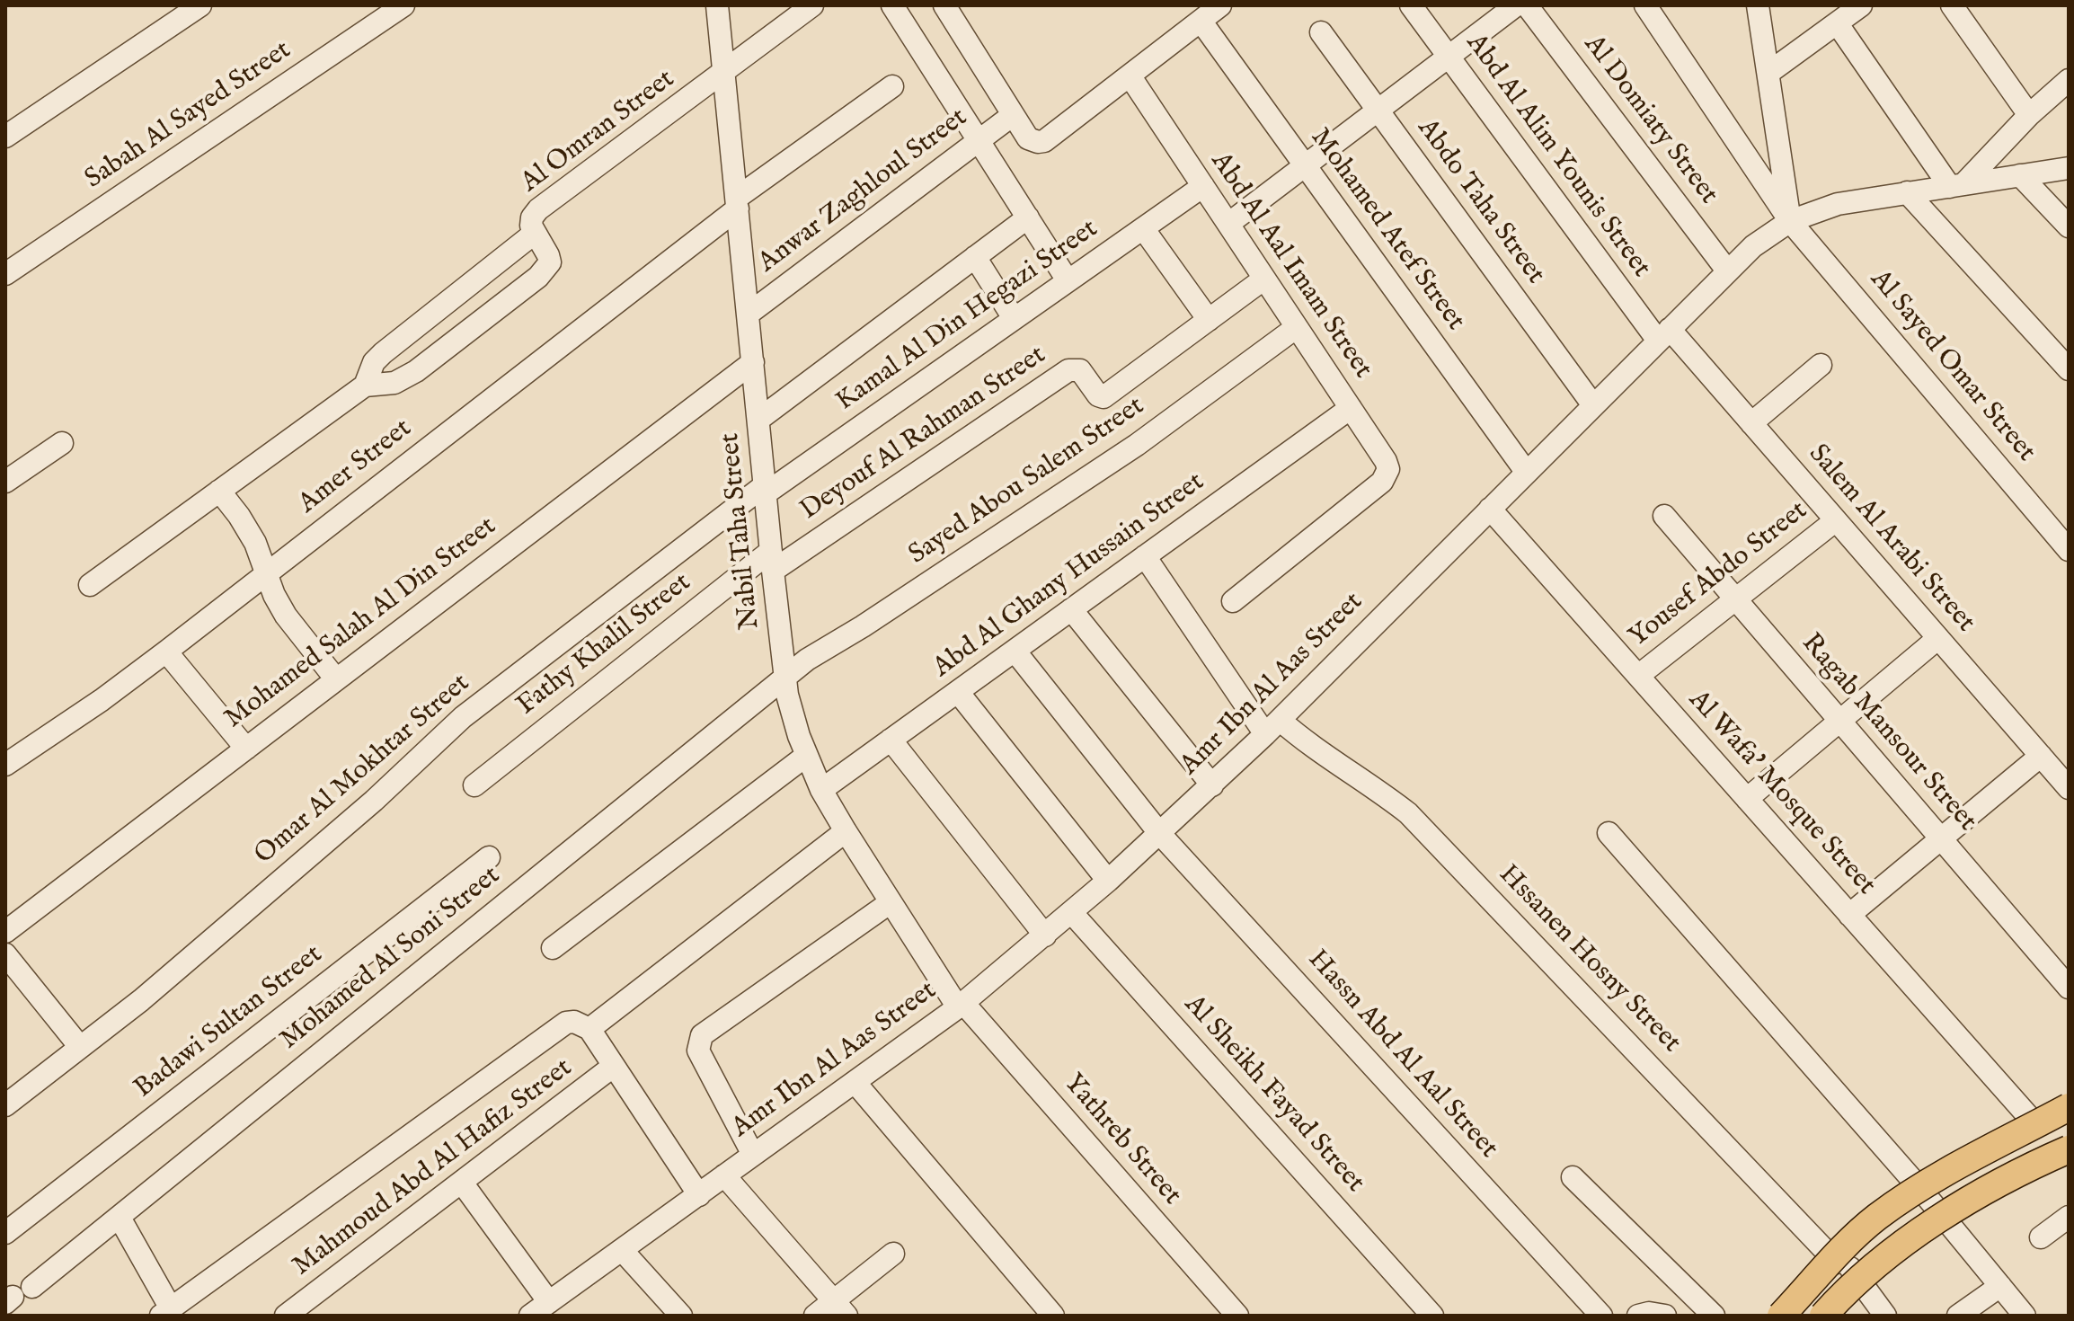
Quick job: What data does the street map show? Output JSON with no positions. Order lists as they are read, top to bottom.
{
  "streets": {
    "street": [
      "Sabah Al Sayed Street",
      "Al Domiaty Street",
      "Al Omran Street",
      "Abd Al Alim Younis Street",
      "Anwar Zaghloul Street",
      "Abdo Taha Street",
      "Mohamed Atef Street",
      "Abd Al Aal Imam Street",
      "Kamal Al Din Hegazi Street",
      "Al Sayed Omar Street",
      "Deyouf Al Rahman Street",
      "Amer Street",
      "Sayed Abou Salem Street",
      "Nabil Taha Street",
      "Salem Al Arabi Street",
      "Yousef Abdo Street",
      "Abd Al Ghany Hussain Street",
      "Mohamed Salah Al Din Street",
      "Fathy Khalil Street",
      "Amr Ibn Al Aas Street",
      "Ragab Mansour Street",
      "Omar Al Mokhtar Street",
      "Al Wafa' Mosque Street",
      "Mohamed Al Soni Street",
      "Hssanen Hosny Street",
      "Badawi Sultan Street",
      "Hassn Abd Al Aal Street",
      "Al Sheikh Fayad Street",
      "Yathreb Street",
      "Mahmoud Abd Al Hafiz Street"
    ]
  },
  "crossings": [
    ["Al Domiaty Street", "Amr Ibn Al Aas Street"],
    ["Al Omran Street", "Nabil Taha Street"],
    ["Abd Al Alim Younis Street", "Salem Al Arabi Street"],
    ["Abd Al Alim Younis Street", "Amr Ibn Al Aas Street"],
    ["Anwar Zaghloul Street", "Nabil Taha Street"],
    ["Abdo Taha Street", "Amr Ibn Al Aas Street"],
    ["Mohamed Atef Street", "Amr Ibn Al Aas Street"],
    ["Abd Al Aal Imam Street", "Kamal Al Din Hegazi Street"],
    ["Abd Al Aal Imam Street", "Sayed Abou Salem Street"],
    ["Abd Al Aal Imam Street", "Abd Al Ghany Hussain Street"],
    ["Kamal Al Din Hegazi Street", "Nabil Taha Street"],
    ["Kamal Al Din Hegazi Street", "Omar Al Mokhtar Street"],
    ["Al Sayed Omar Street", "Amr Ibn Al Aas Street"],
    ["Deyouf Al Rahman Street", "Nabil Taha Street"],
    ["Deyouf Al Rahman Street", "Fathy Khalil Street"],
    ["Amer Street", "Nabil Taha Street"],
    ["Sayed Abou Salem Street", "Nabil Taha Street"],
    ["Sayed Abou Salem Street", "Mohamed Al Soni Street"],
    ["Nabil Taha Street", "Abd Al Ghany Hussain Street"],
    ["Nabil Taha Street", "Mohamed Salah Al Din Street"],
    ["Nabil Taha Street", "Fathy Khalil Street"],
    ["Nabil Taha Street", "Amr Ibn Al Aas Street"],
    ["Nabil Taha Street", "Omar Al Mokhtar Street"],
    ["Nabil Taha Street", "Mohamed Al Soni Street"],
    ["Nabil Taha Street", "Yathreb Street"],
    ["Salem Al Arabi Street", "Yousef Abdo Street"],
    ["Salem Al Arabi Street", "Amr Ibn Al Aas Street"],
    ["Yousef Abdo Street", "Ragab Mansour Street"],
    ["Yousef Abdo Street", "Al Wafa' Mosque Street"],
    ["Abd Al Ghany Hussain Street", "Hssanen Hosny Street"],
    ["Abd Al Ghany Hussain Street", "Hassn Abd Al Aal Street"],
    ["Amr Ibn Al Aas Street", "Al Wafa' Mosque Street"],
    ["Amr Ibn Al Aas Street", "Hssanen Hosny Street"],
    ["Amr Ibn Al Aas Street", "Hassn Abd Al Aal Street"],
    ["Amr Ibn Al Aas Street", "Al Sheikh Fayad Street"],
    ["Amr Ibn Al Aas Street", "Yathreb Street"]
  ]
}
